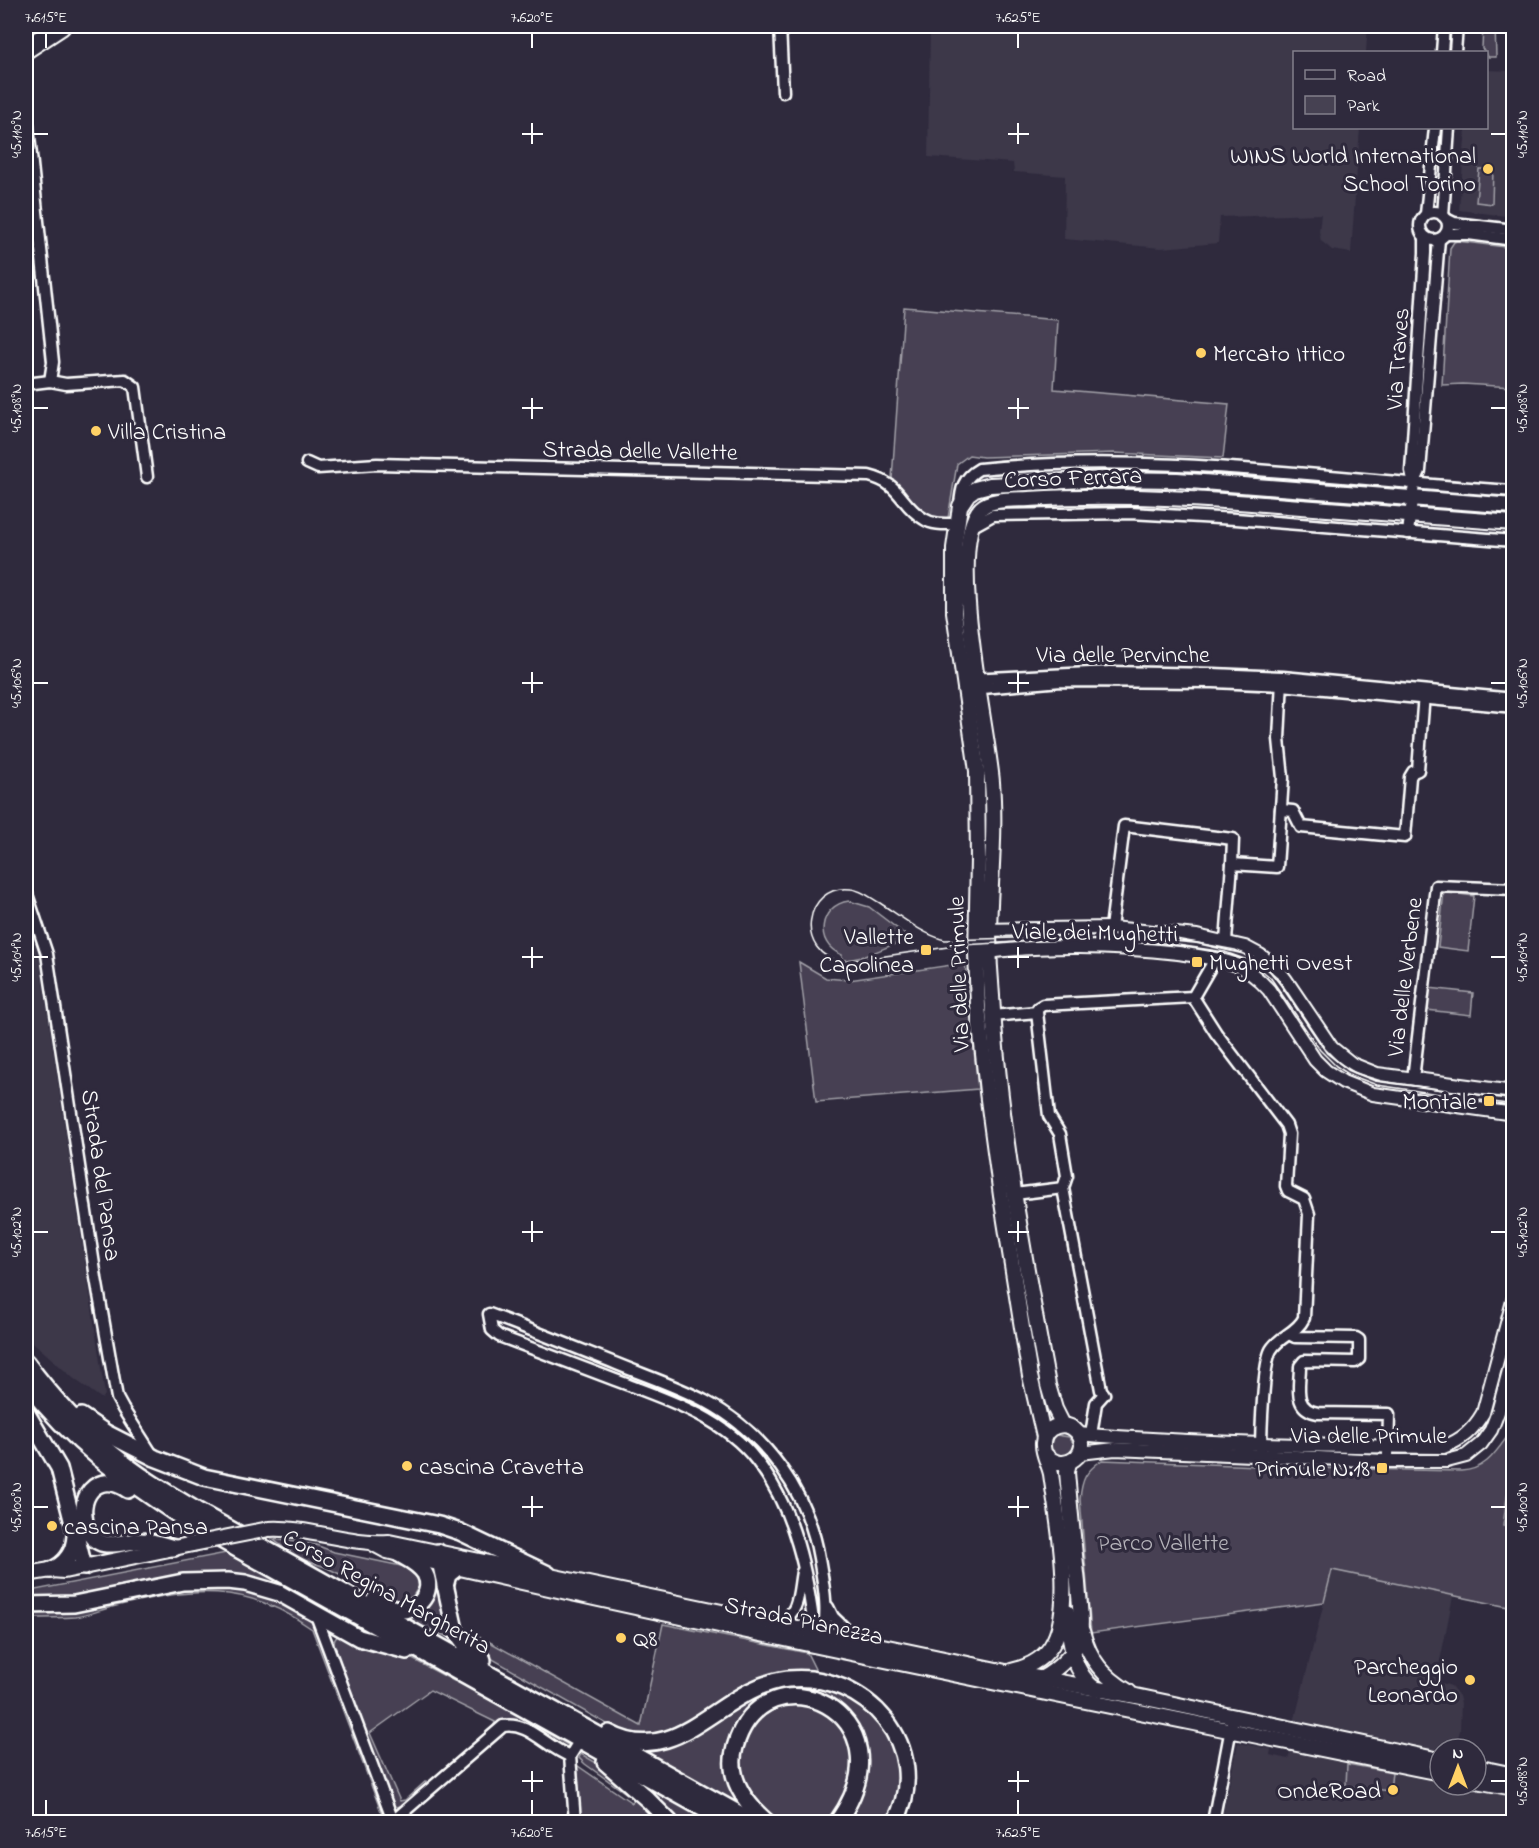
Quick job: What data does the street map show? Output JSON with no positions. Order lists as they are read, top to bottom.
{
  "streets": {
    "main road": [
      "Corso Ferrara",
      "Via delle Primule",
      "Corso Regina Margherita",
      "Strada Pianezza"
    ],
    "street": [
      "Via Traves",
      "Strada delle Vallette",
      "Via delle Pervinche",
      "Viale dei Mughetti",
      "Via delle Verbene",
      "Strada del Pansa"
    ]
  },
  "crossings": [
    ["Via Traves", "Corso Ferrara"],
    ["Strada delle Vallette", "Via delle Primule"],
    ["Corso Ferrara", "Via delle Primule"],
    ["Via delle Pervinche", "Via delle Primule"],
    ["Viale dei Mughetti", "Via delle Primule"],
    ["Viale dei Mughetti", "Via delle Verbene"]
  ],
  "parks": ["Parco Vallette"],
  "places": {
    "other": [
      "WINS World International School Torino",
      "Mercato Ittico",
      "Villa Cristina",
      "cascina Cravetta",
      "cascina Pansa",
      "Q8",
      "Parcheggio Leonardo",
      "OndeRoad"
    ],
    "transit": [
      "Vallette Capolinea",
      "Mughetti Ovest",
      "Montale",
      "Primule N.18"
    ]
  },
  "legend": ["Road", "Park"],
  "north": "top",
  "coordinates": [
    "7.615°E",
    "7.620°E",
    "7.625°E",
    "45.110°N",
    "45.108°N",
    "45.106°N",
    "45.104°N",
    "45.102°N",
    "45.100°N",
    "45.098°N"
  ]
}
